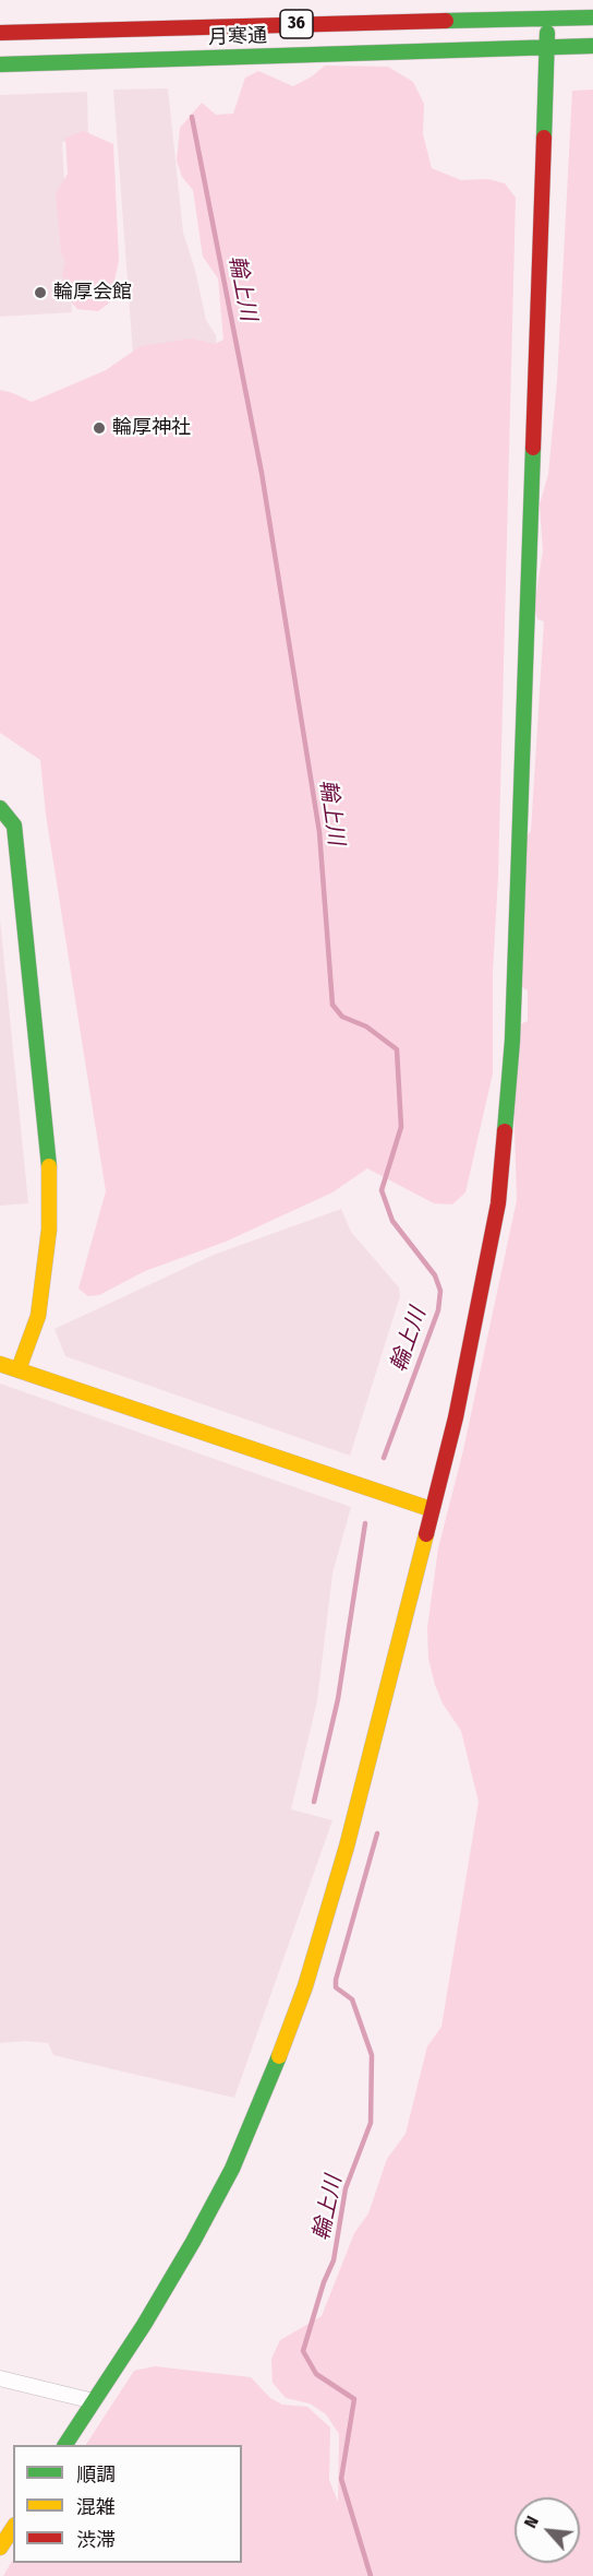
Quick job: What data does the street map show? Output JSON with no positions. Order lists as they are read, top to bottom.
{
  "streets": {
    "main road": ["36", "月寒通"]
  },
  "water": ["輪上川"],
  "places": ["輪厚会館", "輪厚神社"],
  "legend": ["順調", "混雑", "渋滞"],
  "north": "top left"
}
